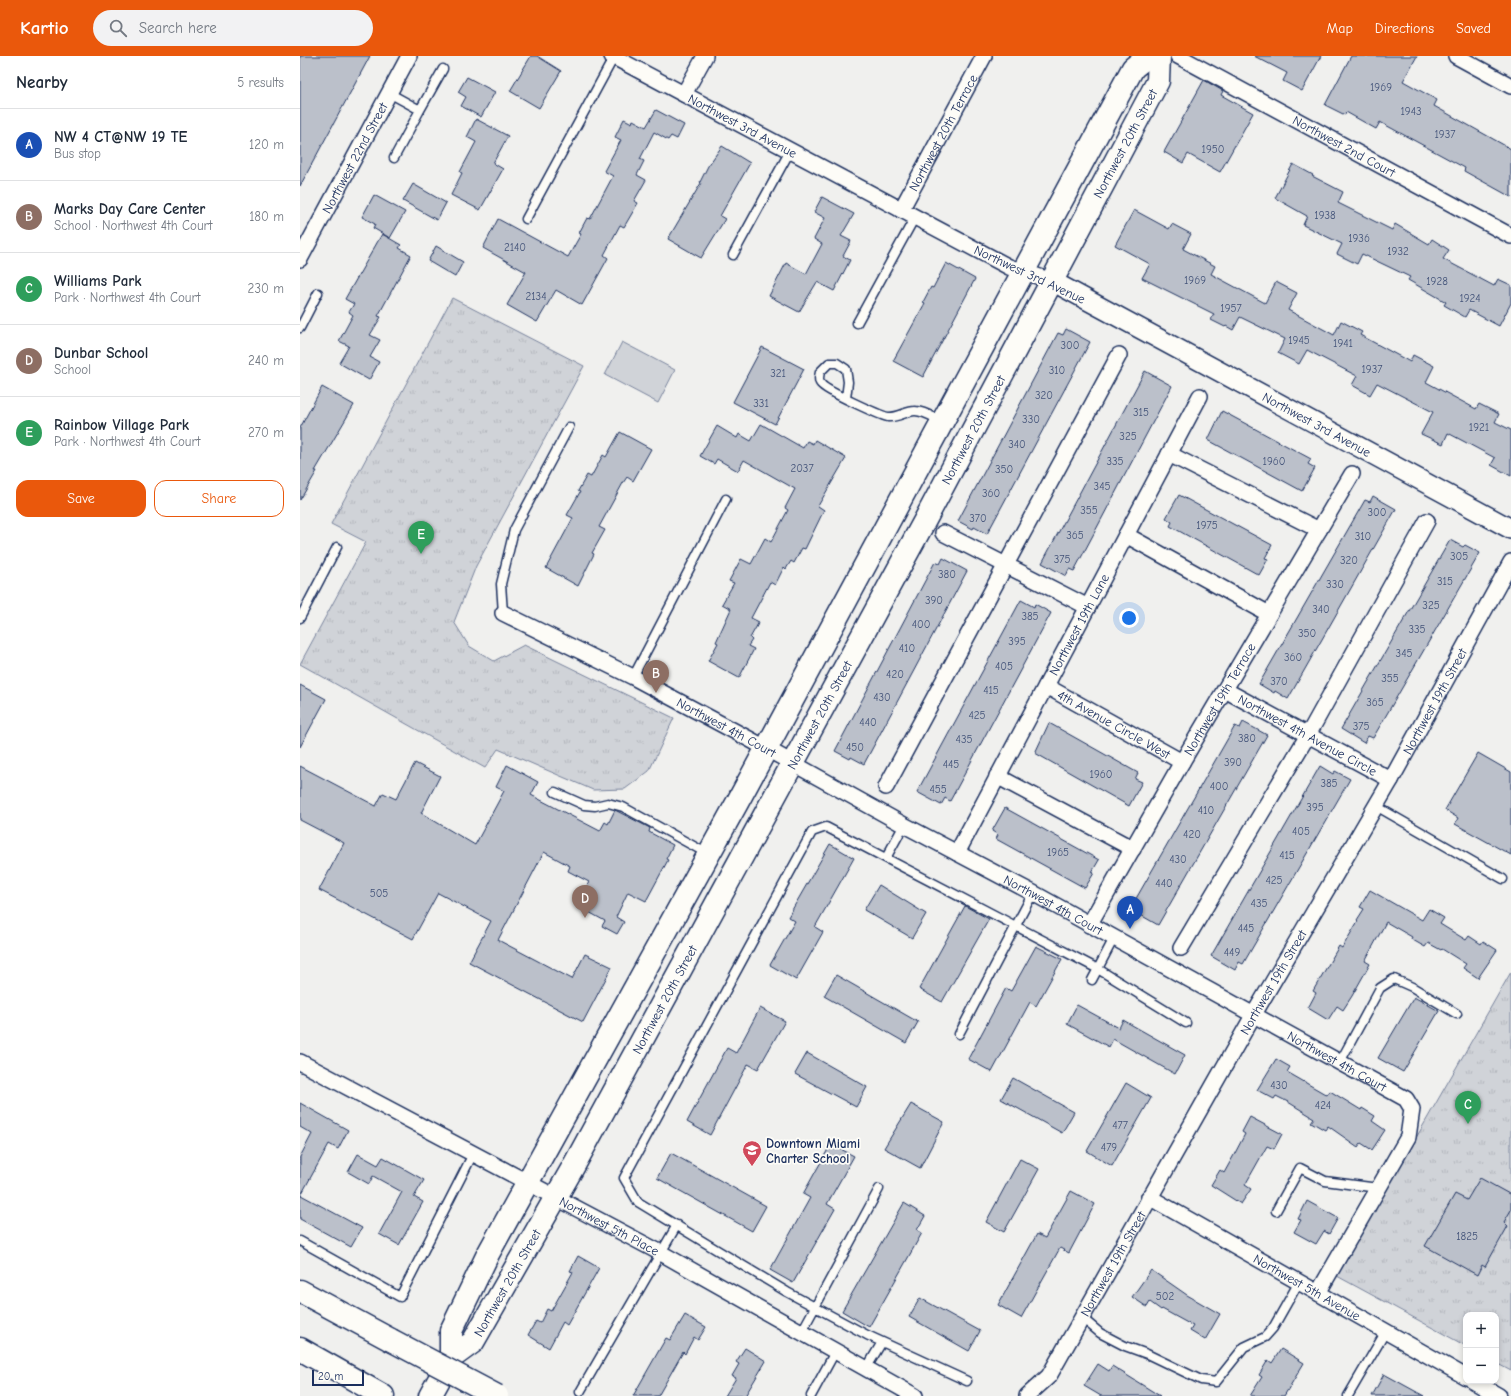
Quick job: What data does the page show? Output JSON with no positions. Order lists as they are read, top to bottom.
{
  "streets": {
    "main road": ["Northwest 20th Street"],
    "street": [
      "Northwest 3rd Avenue",
      "Northwest 20th Terrace",
      "Northwest 2nd Court",
      "Northwest 22nd Street",
      "Northwest 19th Lane",
      "Northwest 19th Terrace",
      "Northwest 19th Street",
      "4th Avenue Circle West",
      "Northwest 4th Court",
      "Northwest 4th Avenue Circle",
      "Northwest 5th Place",
      "Northwest 5th Avenue"
    ]
  },
  "crossings": [
    ["Northwest 3rd Avenue", "Northwest 20th Terrace"],
    ["Northwest 3rd Avenue", "Northwest 20th Street"],
    ["Northwest 20th Street", "Northwest 4th Court"],
    ["Northwest 20th Street", "Northwest 5th Place"],
    ["Northwest 19th Lane", "4th Avenue Circle West"],
    ["Northwest 19th Lane", "Northwest 4th Court"],
    ["Northwest 19th Terrace", "4th Avenue Circle West"],
    ["Northwest 19th Terrace", "Northwest 4th Court"],
    ["Northwest 19th Terrace", "Northwest 4th Avenue Circle"],
    ["Northwest 19th Street", "Northwest 4th Court"],
    ["Northwest 19th Street", "Northwest 4th Avenue Circle"],
    ["Northwest 19th Street", "Northwest 5th Avenue"],
    ["Northwest 4th Court", "Northwest 5th Avenue"]
  ],
  "places": {
    "school or university": ["Downtown Miami Charter School"]
  },
  "house_numbers": [
    "1969",
    "1943",
    "1937",
    "1950",
    "1938",
    "1936",
    "2140",
    "1932",
    "1969",
    "1928",
    "2134",
    "1924",
    "1957",
    "1945",
    "1941",
    "300",
    "1937",
    "310",
    "321",
    "320",
    "331",
    "315",
    "330",
    "1921",
    "325",
    "340",
    "335",
    "1960",
    "2037",
    "350",
    "345",
    "360",
    "355",
    "300",
    "370",
    "1975",
    "365",
    "310",
    "305",
    "375",
    "320",
    "380",
    "315",
    "330",
    "390",
    "325",
    "340",
    "385",
    "400",
    "335",
    "350",
    "395",
    "410",
    "345",
    "360",
    "405",
    "420",
    "355",
    "370",
    "415",
    "430",
    "365",
    "425",
    "440",
    "375",
    "380",
    "435",
    "450",
    "390",
    "445",
    "1960",
    "385",
    "400",
    "455",
    "395",
    "410",
    "405",
    "420",
    "1965",
    "415",
    "430",
    "425",
    "440",
    "505",
    "435",
    "445",
    "449",
    "430",
    "424",
    "477",
    "479",
    "1825",
    "502"
  ],
  "scale_bar": "20 m",
  "page": {
    "header": "Kartio",
    "search": "Search here",
    "nav": ["Map", "Directions", "Saved"],
    "heading": ["Nearby", "5 results"],
    "list": [
      {
        "mark": "A",
        "name": "NW 4 CT@NW 19 TE",
        "note": "Bus stop",
        "value": "120 m"
      },
      {
        "mark": "B",
        "name": "Marks Day Care Center",
        "note": "School · Northwest 4th Court",
        "value": "180 m"
      },
      {
        "mark": "C",
        "name": "Williams Park",
        "note": "Park · Northwest 4th Court",
        "value": "230 m"
      },
      {
        "mark": "D",
        "name": "Dunbar School",
        "note": "School",
        "value": "240 m"
      },
      {
        "mark": "E",
        "name": "Rainbow Village Park",
        "note": "Park · Northwest 4th Court",
        "value": "270 m"
      }
    ],
    "buttons": ["Save", "Share"],
    "pins": [
      "E",
      "B",
      "D",
      "A",
      "C"
    ],
    "map_buttons": ["+", "−"],
    "scale": "20 m"
  }
}
